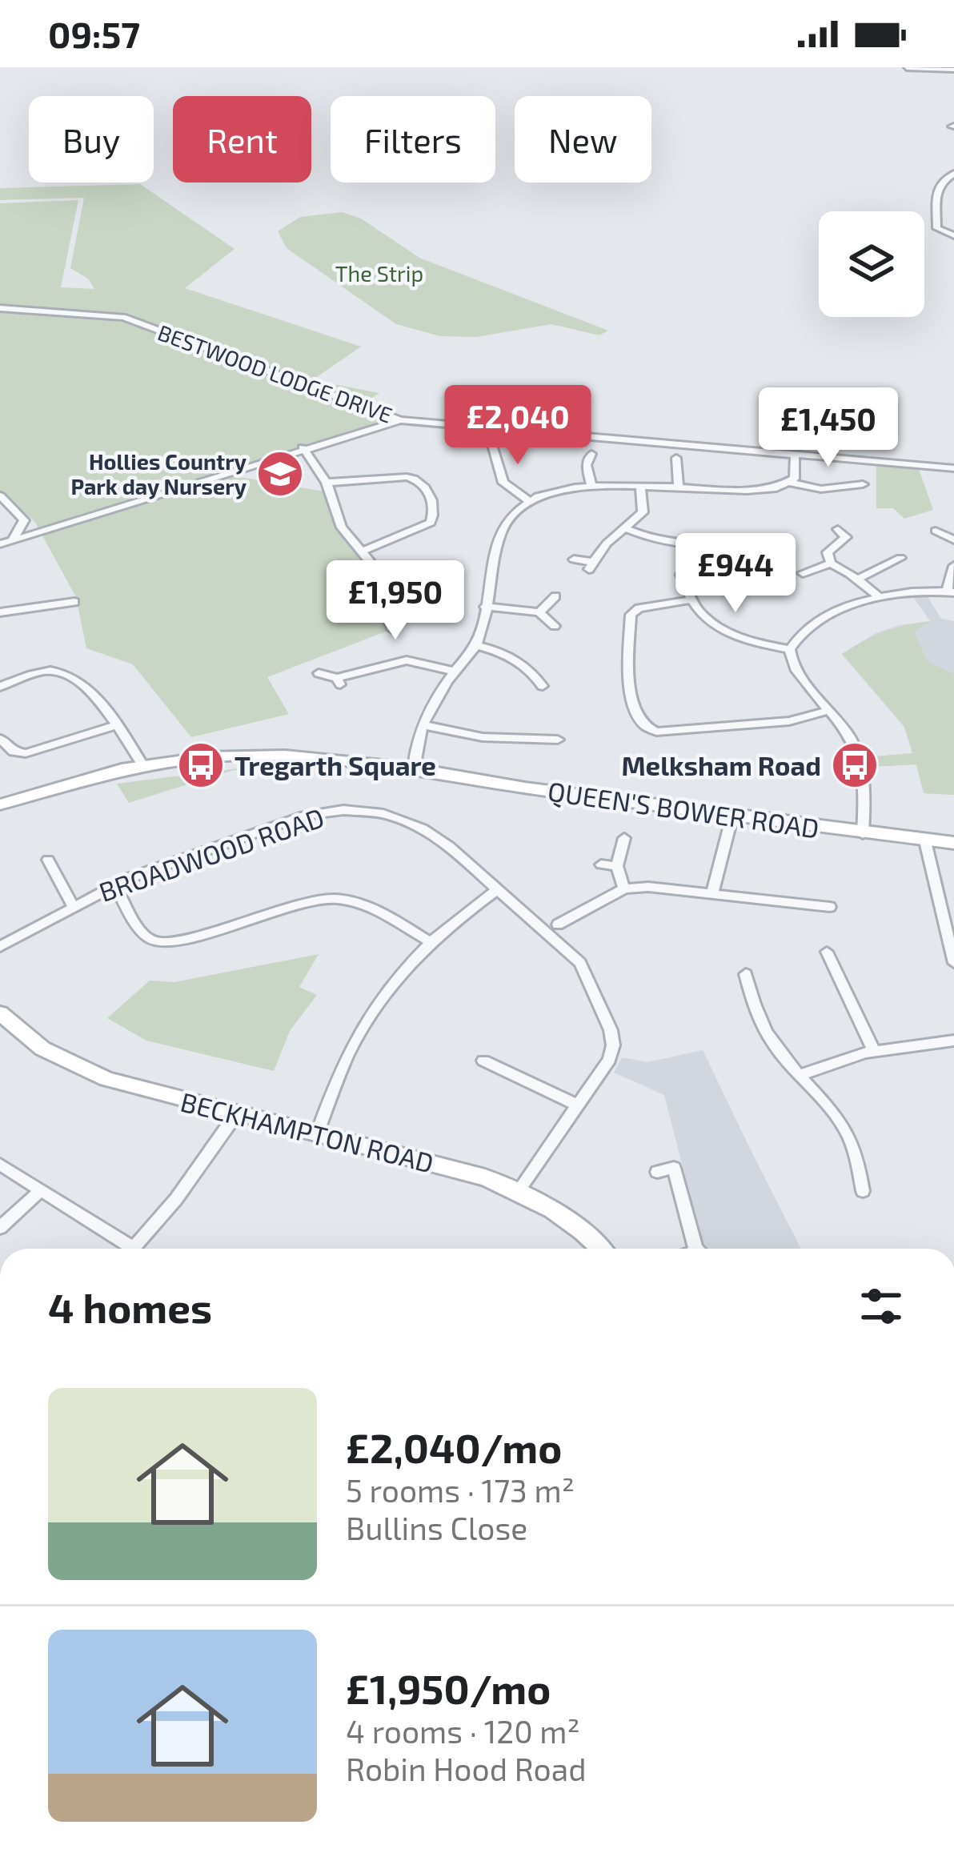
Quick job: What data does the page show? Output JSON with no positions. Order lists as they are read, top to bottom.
{
  "streets": {
    "street": [
      "BESTWOOD LODGE DRIVE",
      "QUEEN'S BOWER ROAD",
      "BROADWOOD ROAD",
      "BECKHAMPTON ROAD"
    ]
  },
  "crossings": [
    ["BROADWOOD ROAD", "BECKHAMPTON ROAD"]
  ],
  "parks": ["The Strip"],
  "places": {
    "school or university": ["Hollies Country Park day Nursery"],
    "bus stop": ["Tregarth Square", "Melksham Road"]
  },
  "page": {
    "status": "09:57",
    "chip": [
      "Buy",
      "Rent",
      "Filters",
      "New"
    ],
    "price": [
      "£2,040",
      "£1,450",
      "£944",
      "£1,950"
    ],
    "heading": "4 homes",
    "list": [
      {
        "name": "£2,040/mo",
        "note": "5 rooms · 173 m² · Bullins Close"
      },
      {
        "name": "£1,950/mo",
        "note": "4 rooms · 120 m² · Robin Hood Road"
      }
    ]
  }
}
